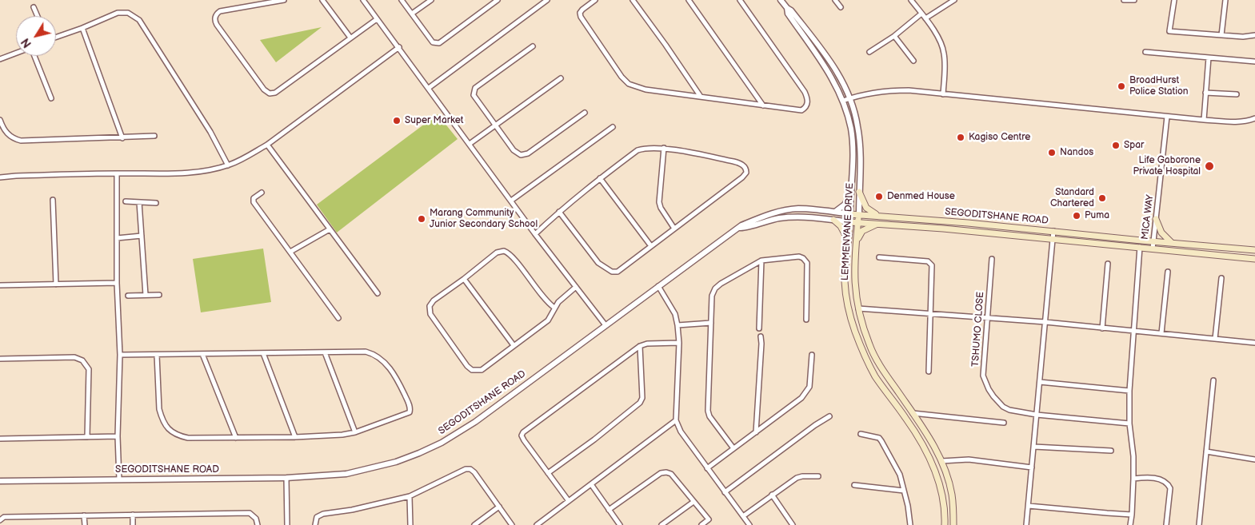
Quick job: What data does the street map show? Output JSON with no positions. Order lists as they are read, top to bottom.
{
  "streets": {
    "main road": ["SEGODITSHANE ROAD", "LEMMENYANE DRIVE"],
    "street": ["MICA WAY", "TSHUMO CLOSE"]
  },
  "crossings": [
    ["SEGODITSHANE ROAD", "MICA WAY"],
    ["SEGODITSHANE ROAD", "LEMMENYANE DRIVE"]
  ],
  "places": [
    "BroadHurst Police Station",
    "Super Market",
    "Kagiso Centre",
    "Spar",
    "Nandos",
    "Life Gaborone Private Hospital",
    "Denmed House",
    "Standard Chartered",
    "Puma",
    "Marang Community Junior Secondary School"
  ],
  "north": "bottom left"
}
